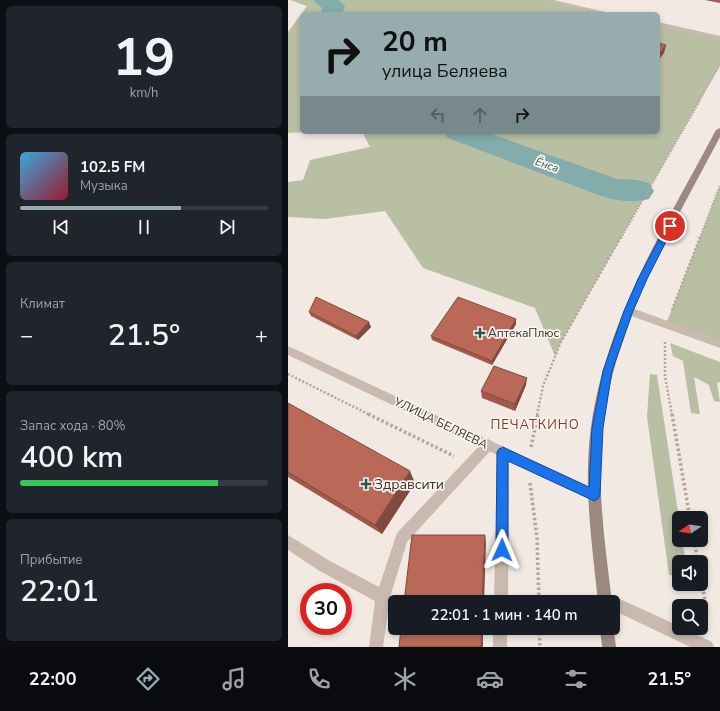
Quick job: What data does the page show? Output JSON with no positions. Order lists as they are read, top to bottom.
{
  "streets": {
    "street": ["УЛИЦА БЕЛЯЕВА"]
  },
  "districts": ["ПЕЧАТКИНО"],
  "water": ["Ёнса"],
  "places": {
    "health": ["АптекаПлюс", "Здравсити"]
  },
  "north": "left",
  "page": {
    "tile": [
      ["19", "km/h"],
      "Климат",
      ["Запас хода · 80%", "400 km"],
      ["Прибытие", "22:01"]
    ],
    "turn": ["20 m", "улица Беляева"],
    "song": ["102.5 FM", "Музыка"],
    "heat": ["−", "21.5°", "+"],
    "limit": "30",
    "trip": "22:01 · 1 мин · 140 m",
    "tabs": ["22:00", "21.5°"]
  }
}
